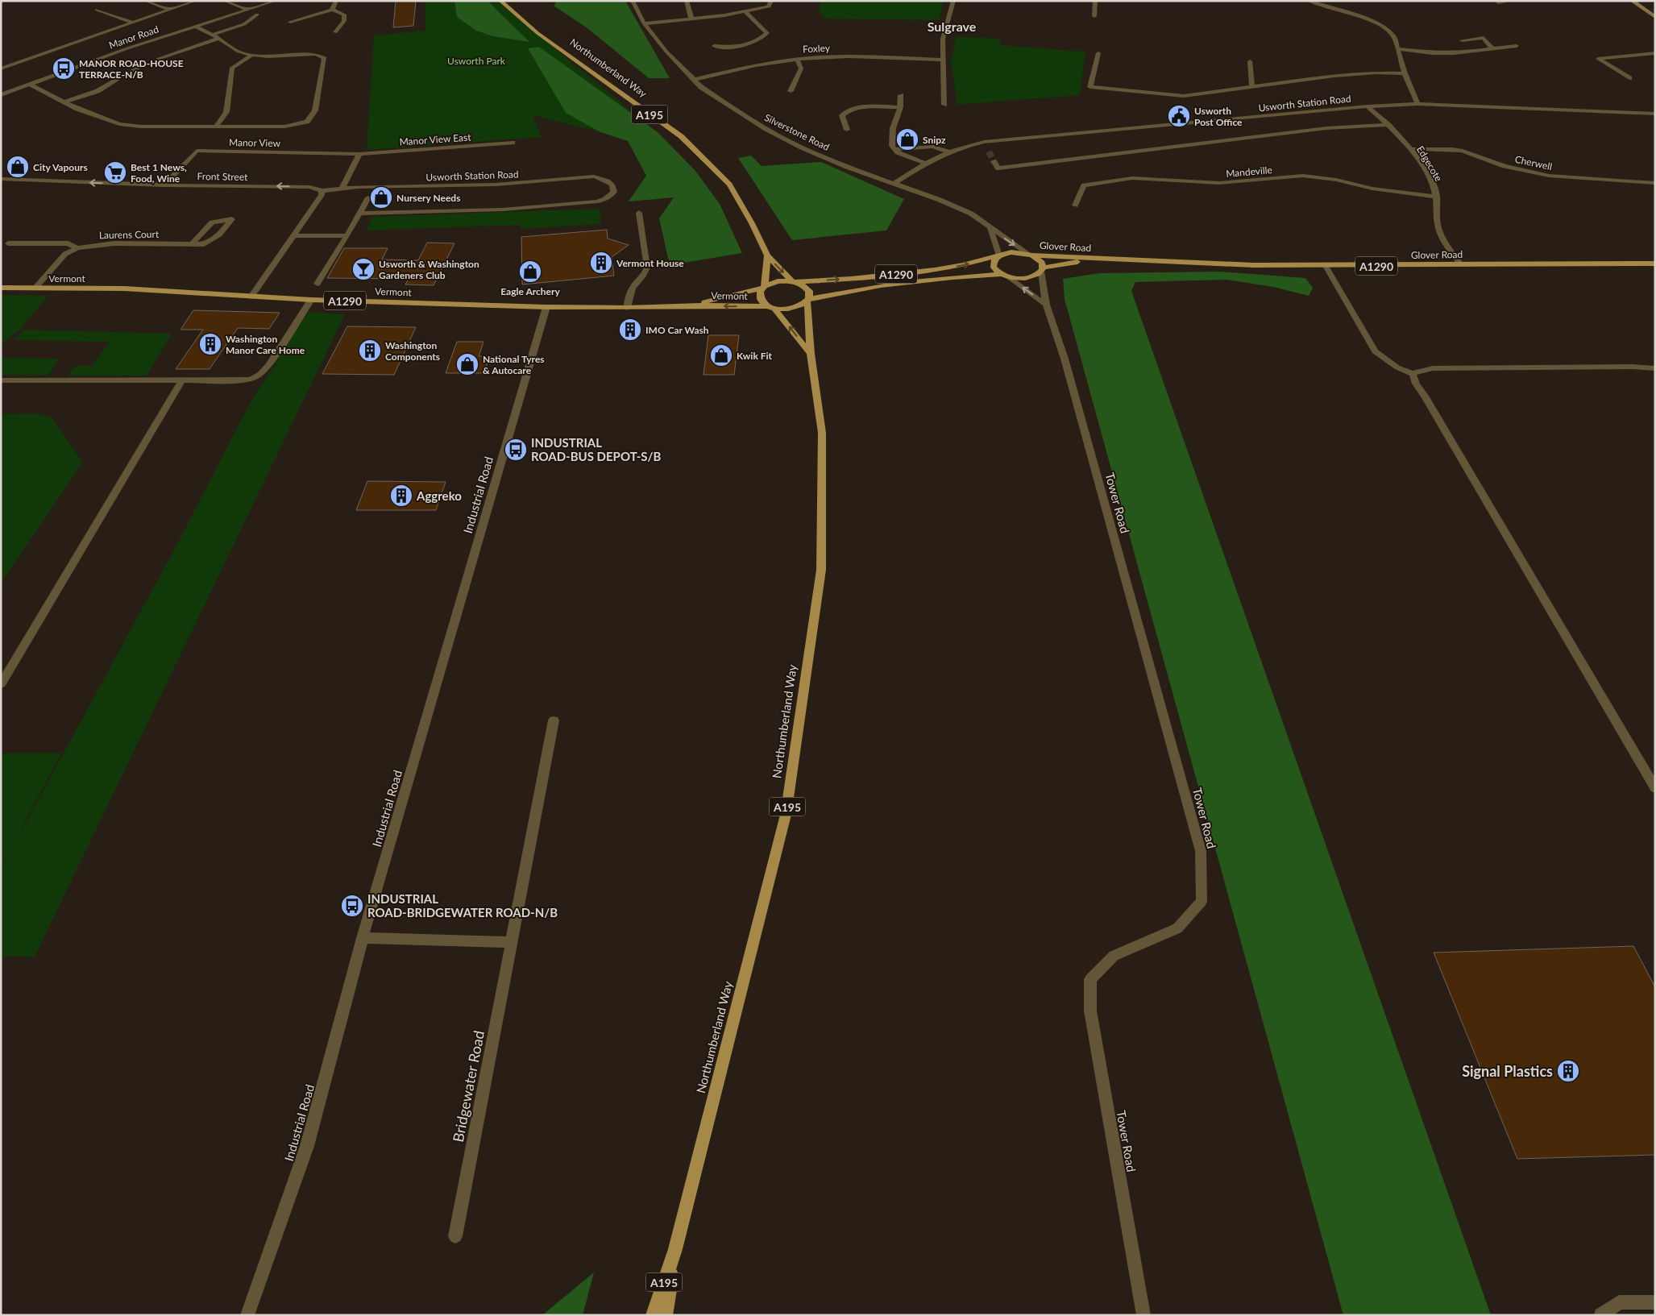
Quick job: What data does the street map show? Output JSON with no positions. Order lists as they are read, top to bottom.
{
  "streets": {
    "main road": [
      "Northumberland Way",
      "A195",
      "Glover Road",
      "A1290",
      "Vermont"
    ],
    "street": [
      "Manor Road",
      "Foxley",
      "Usworth Station Road",
      "Silverstone Road",
      "Manor View East",
      "Manor View",
      "Cherwell",
      "Edgecote",
      "Mandeville",
      "Front Street",
      "Laurens Court",
      "Industrial Road",
      "Tower Road",
      "Bridgewater Road"
    ]
  },
  "crossings": [
    ["Foxley", "Silverstone Road"],
    ["Northumberland Way", "A195"],
    ["Northumberland Way", "A1290"],
    ["Northumberland Way", "Vermont"],
    ["Usworth Station Road", "Silverstone Road"],
    ["Usworth Station Road", "Edgecote"],
    ["Usworth Station Road", "Front Street"],
    ["A195", "A1290"],
    ["A195", "Vermont"],
    ["Silverstone Road", "Glover Road"],
    ["Silverstone Road", "A1290"],
    ["Manor View East", "Manor View"],
    ["Manor View", "Front Street"],
    ["Cherwell", "Edgecote"],
    ["Edgecote", "Mandeville"],
    ["Edgecote", "Glover Road"],
    ["Laurens Court", "Vermont"],
    ["Glover Road", "A1290"],
    ["Glover Road", "Tower Road"],
    ["A1290", "Vermont"],
    ["A1290", "Tower Road"],
    ["Vermont", "Industrial Road"]
  ],
  "districts": ["Sulgrave"],
  "parks": ["Usworth Park"],
  "places": {
    "bus stop": ["MANOR ROAD-HOUSE TERRACE-N/B", "INDUSTRIAL ROAD-BUS DEPOT-S/B", "INDUSTRIAL ROAD-BRIDGEWATER ROAD-N/B"],
    "public building": ["Usworth Post Office"],
    "shop": [
      "Snipz",
      "City Vapours",
      "Nursery Needs",
      "Eagle Archery",
      "Kwik Fit",
      "National Tyres & Autocare"
    ],
    "supermarket": ["Best 1 News, Food, Wine"],
    "building": [
      "Vermont House",
      "IMO Car Wash",
      "Washington Manor Care Home",
      "Washington Components",
      "Aggreko",
      "Signal Plastics"
    ],
    "bar": ["Usworth & Washington Gardeners Club"]
  }
}
